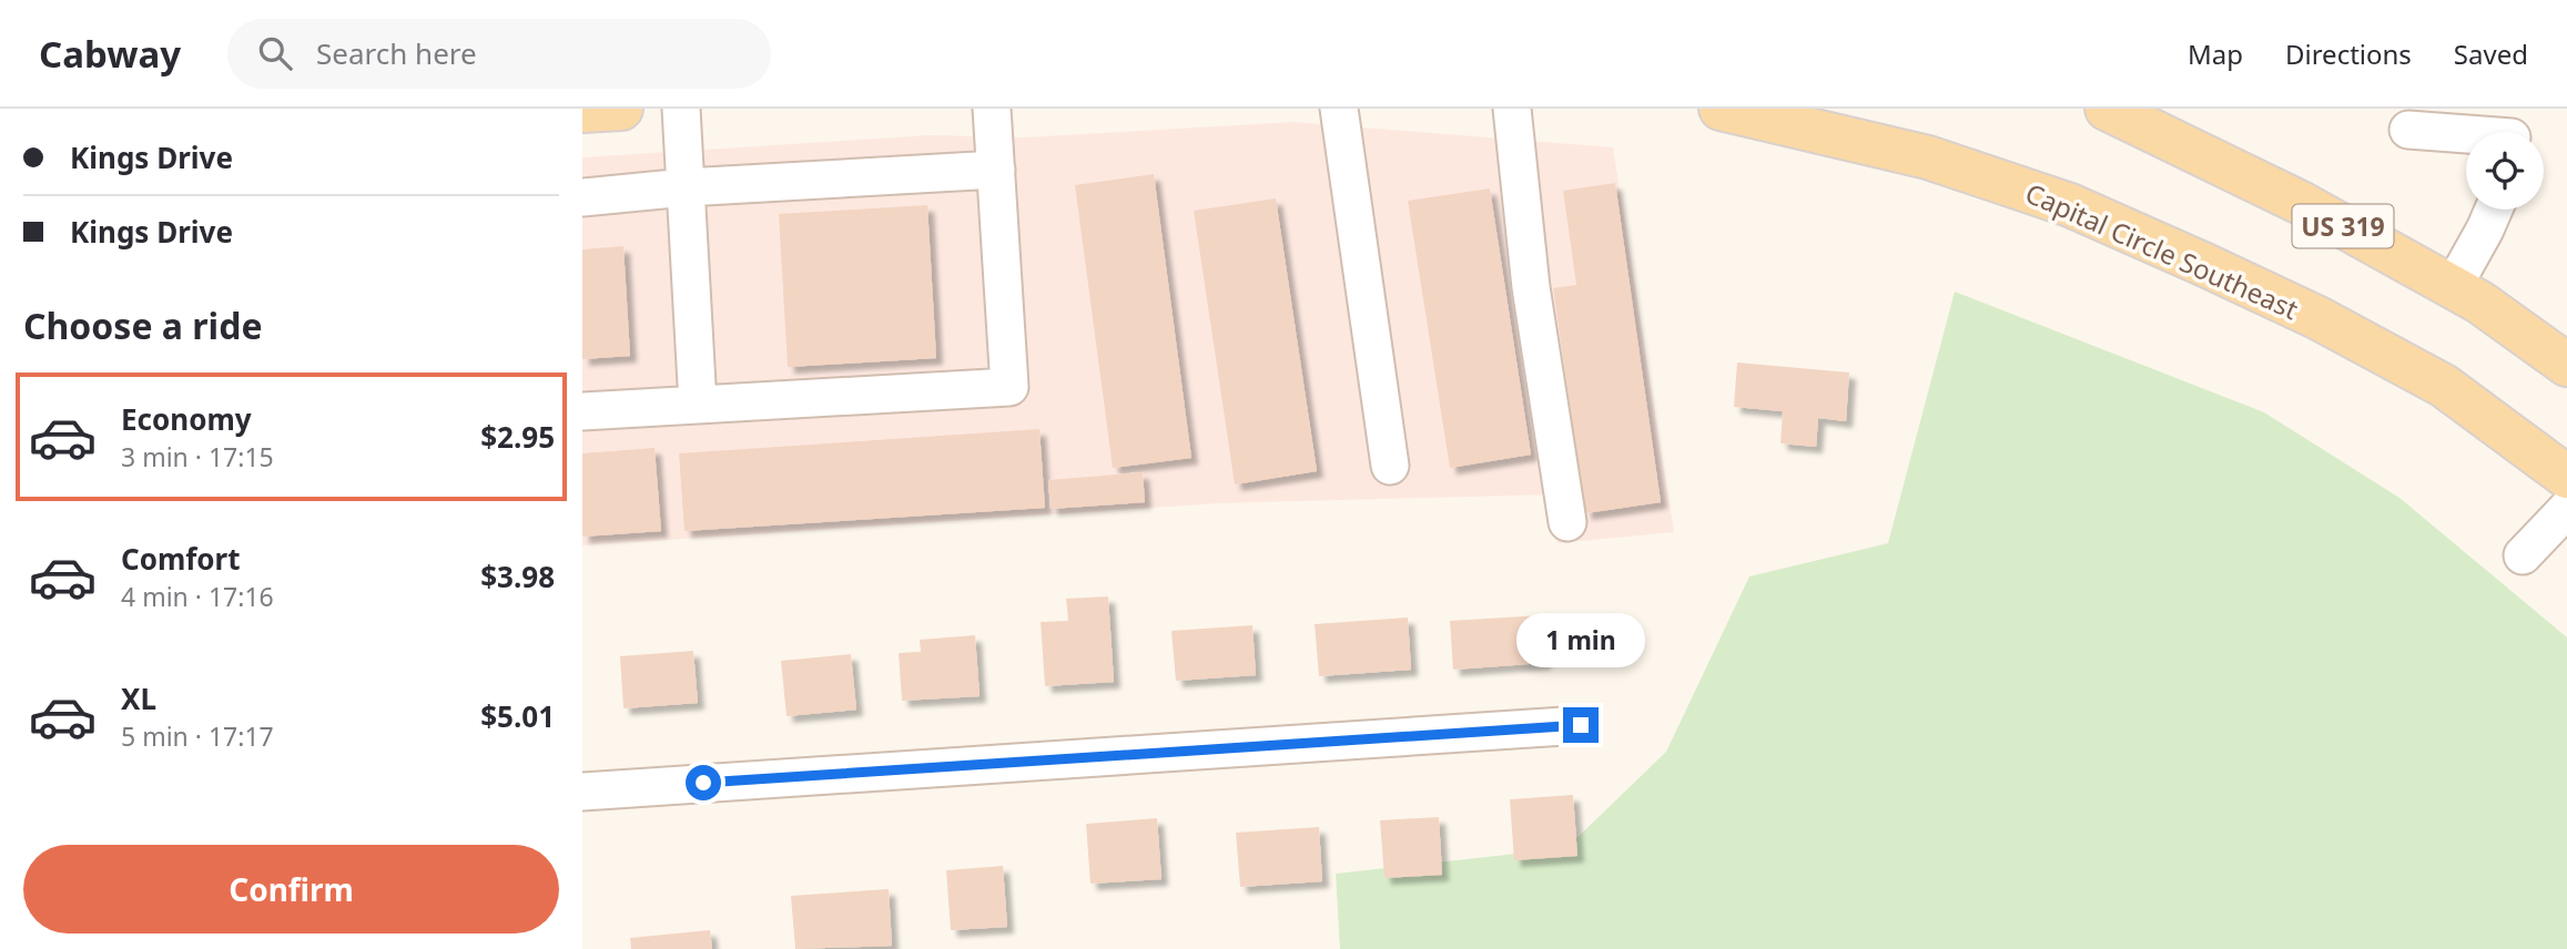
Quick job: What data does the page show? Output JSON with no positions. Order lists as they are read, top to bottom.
{
  "streets": {
    "main road": ["US 319", "Capital Circle Southeast"]
  },
  "page": {
    "header": "Cabway",
    "search": "Search here",
    "nav": ["Map", "Directions", "Saved"],
    "banner": ["Kings Drive", "Kings Drive"],
    "heading": "Choose a ride",
    "list": [
      {
        "name": "Economy",
        "note": "3 min · 17:15",
        "value": "$2.95"
      },
      {
        "name": "Comfort",
        "note": "4 min · 17:16",
        "value": "$3.98"
      },
      {
        "name": "XL",
        "note": "5 min · 17:17",
        "value": "$5.01"
      }
    ],
    "bubble": "1 min",
    "buttons": "Confirm"
  }
}
